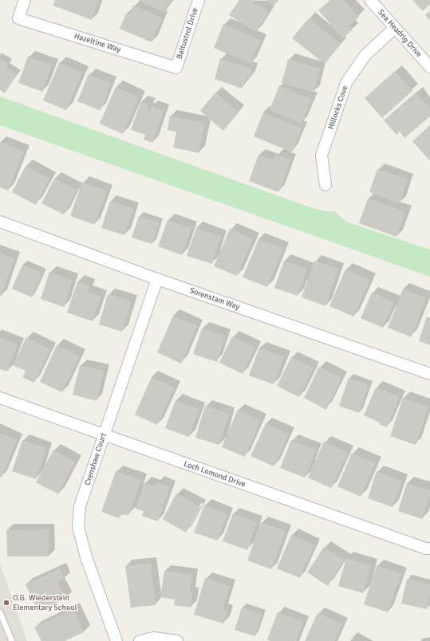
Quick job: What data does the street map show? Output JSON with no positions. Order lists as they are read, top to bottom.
{
  "streets": {
    "street": [
      "Baltustrol Drive",
      "Sea Headrig Drive",
      "Hazeltine Way",
      "Hillocks Cove",
      "Sorenstam Way",
      "Crenshaw Court",
      "Loch Lomond Drive"
    ]
  },
  "crossings": [
    ["Baltustrol Drive", "Hazeltine Way"],
    ["Sea Headrig Drive", "Hillocks Cove"],
    ["Sorenstam Way", "Crenshaw Court"],
    ["Crenshaw Court", "Loch Lomond Drive"]
  ],
  "places": ["O.G. Wiederstein Elementary School"]
}
